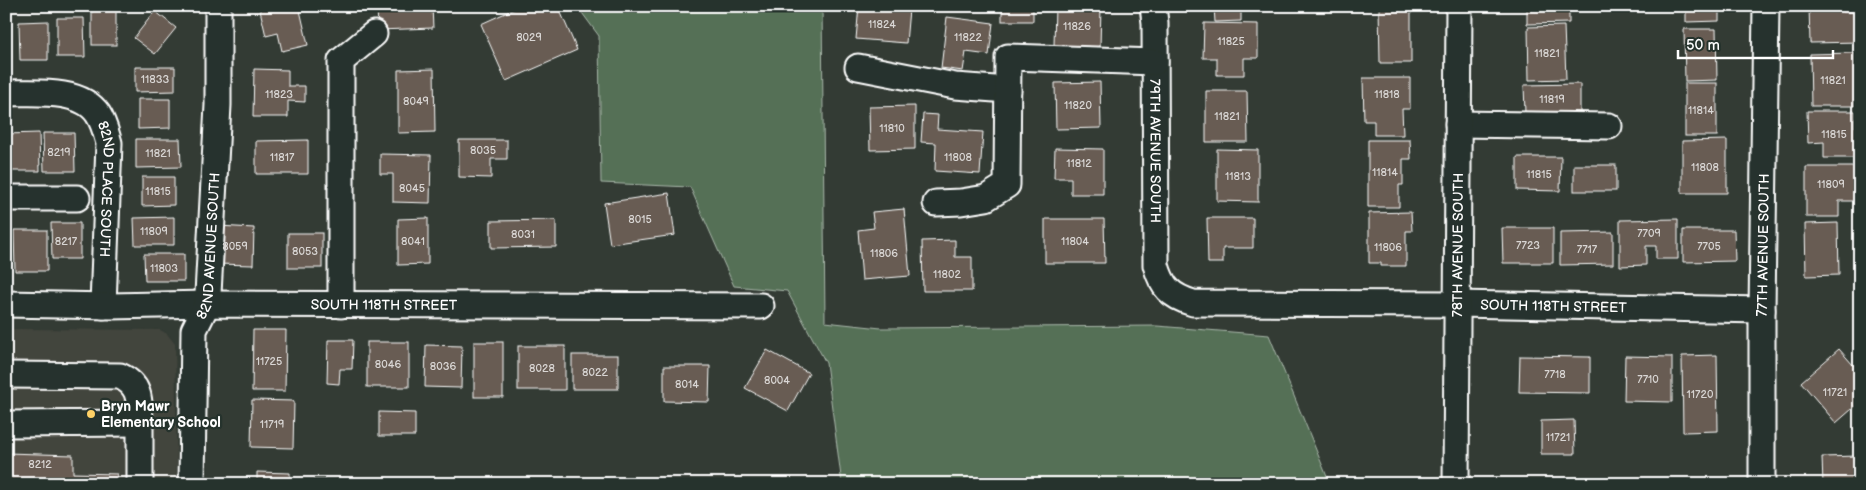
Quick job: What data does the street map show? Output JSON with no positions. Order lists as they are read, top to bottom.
{
  "streets": {
    "street": [
      "79TH AVENUE SOUTH",
      "82ND PLACE SOUTH",
      "82ND AVENUE SOUTH",
      "78TH AVENUE SOUTH",
      "77TH AVENUE SOUTH",
      "SOUTH 118TH STREET"
    ]
  },
  "crossings": [
    ["79TH AVENUE SOUTH", "SOUTH 118TH STREET"],
    ["82ND PLACE SOUTH", "SOUTH 118TH STREET"],
    ["82ND AVENUE SOUTH", "SOUTH 118TH STREET"],
    ["78TH AVENUE SOUTH", "SOUTH 118TH STREET"],
    ["77TH AVENUE SOUTH", "SOUTH 118TH STREET"]
  ],
  "places": ["Bryn Mawr Elementary School"],
  "house_numbers": [
    "11824",
    "11826",
    "8029",
    "11822",
    "11825",
    "11821",
    "11833",
    "11821",
    "11823",
    "11818",
    "11819",
    "8049",
    "11820",
    "11814",
    "11821",
    "11810",
    "11815",
    "8035",
    "8219",
    "11821",
    "11817",
    "11808",
    "11812",
    "11808",
    "11814",
    "11815",
    "11813",
    "11809",
    "8045",
    "11815",
    "8015",
    "11809",
    "7709",
    "8031",
    "8217",
    "8041",
    "11804",
    "7723",
    "8059",
    "7705",
    "11806",
    "7717",
    "8053",
    "11806",
    "11803",
    "11802",
    "11725",
    "8046",
    "8036",
    "8028",
    "8022",
    "7718",
    "7710",
    "8004",
    "8014",
    "11721",
    "11720",
    "11719",
    "11721",
    "8212"
  ],
  "scale_bar": "50 m"
}
